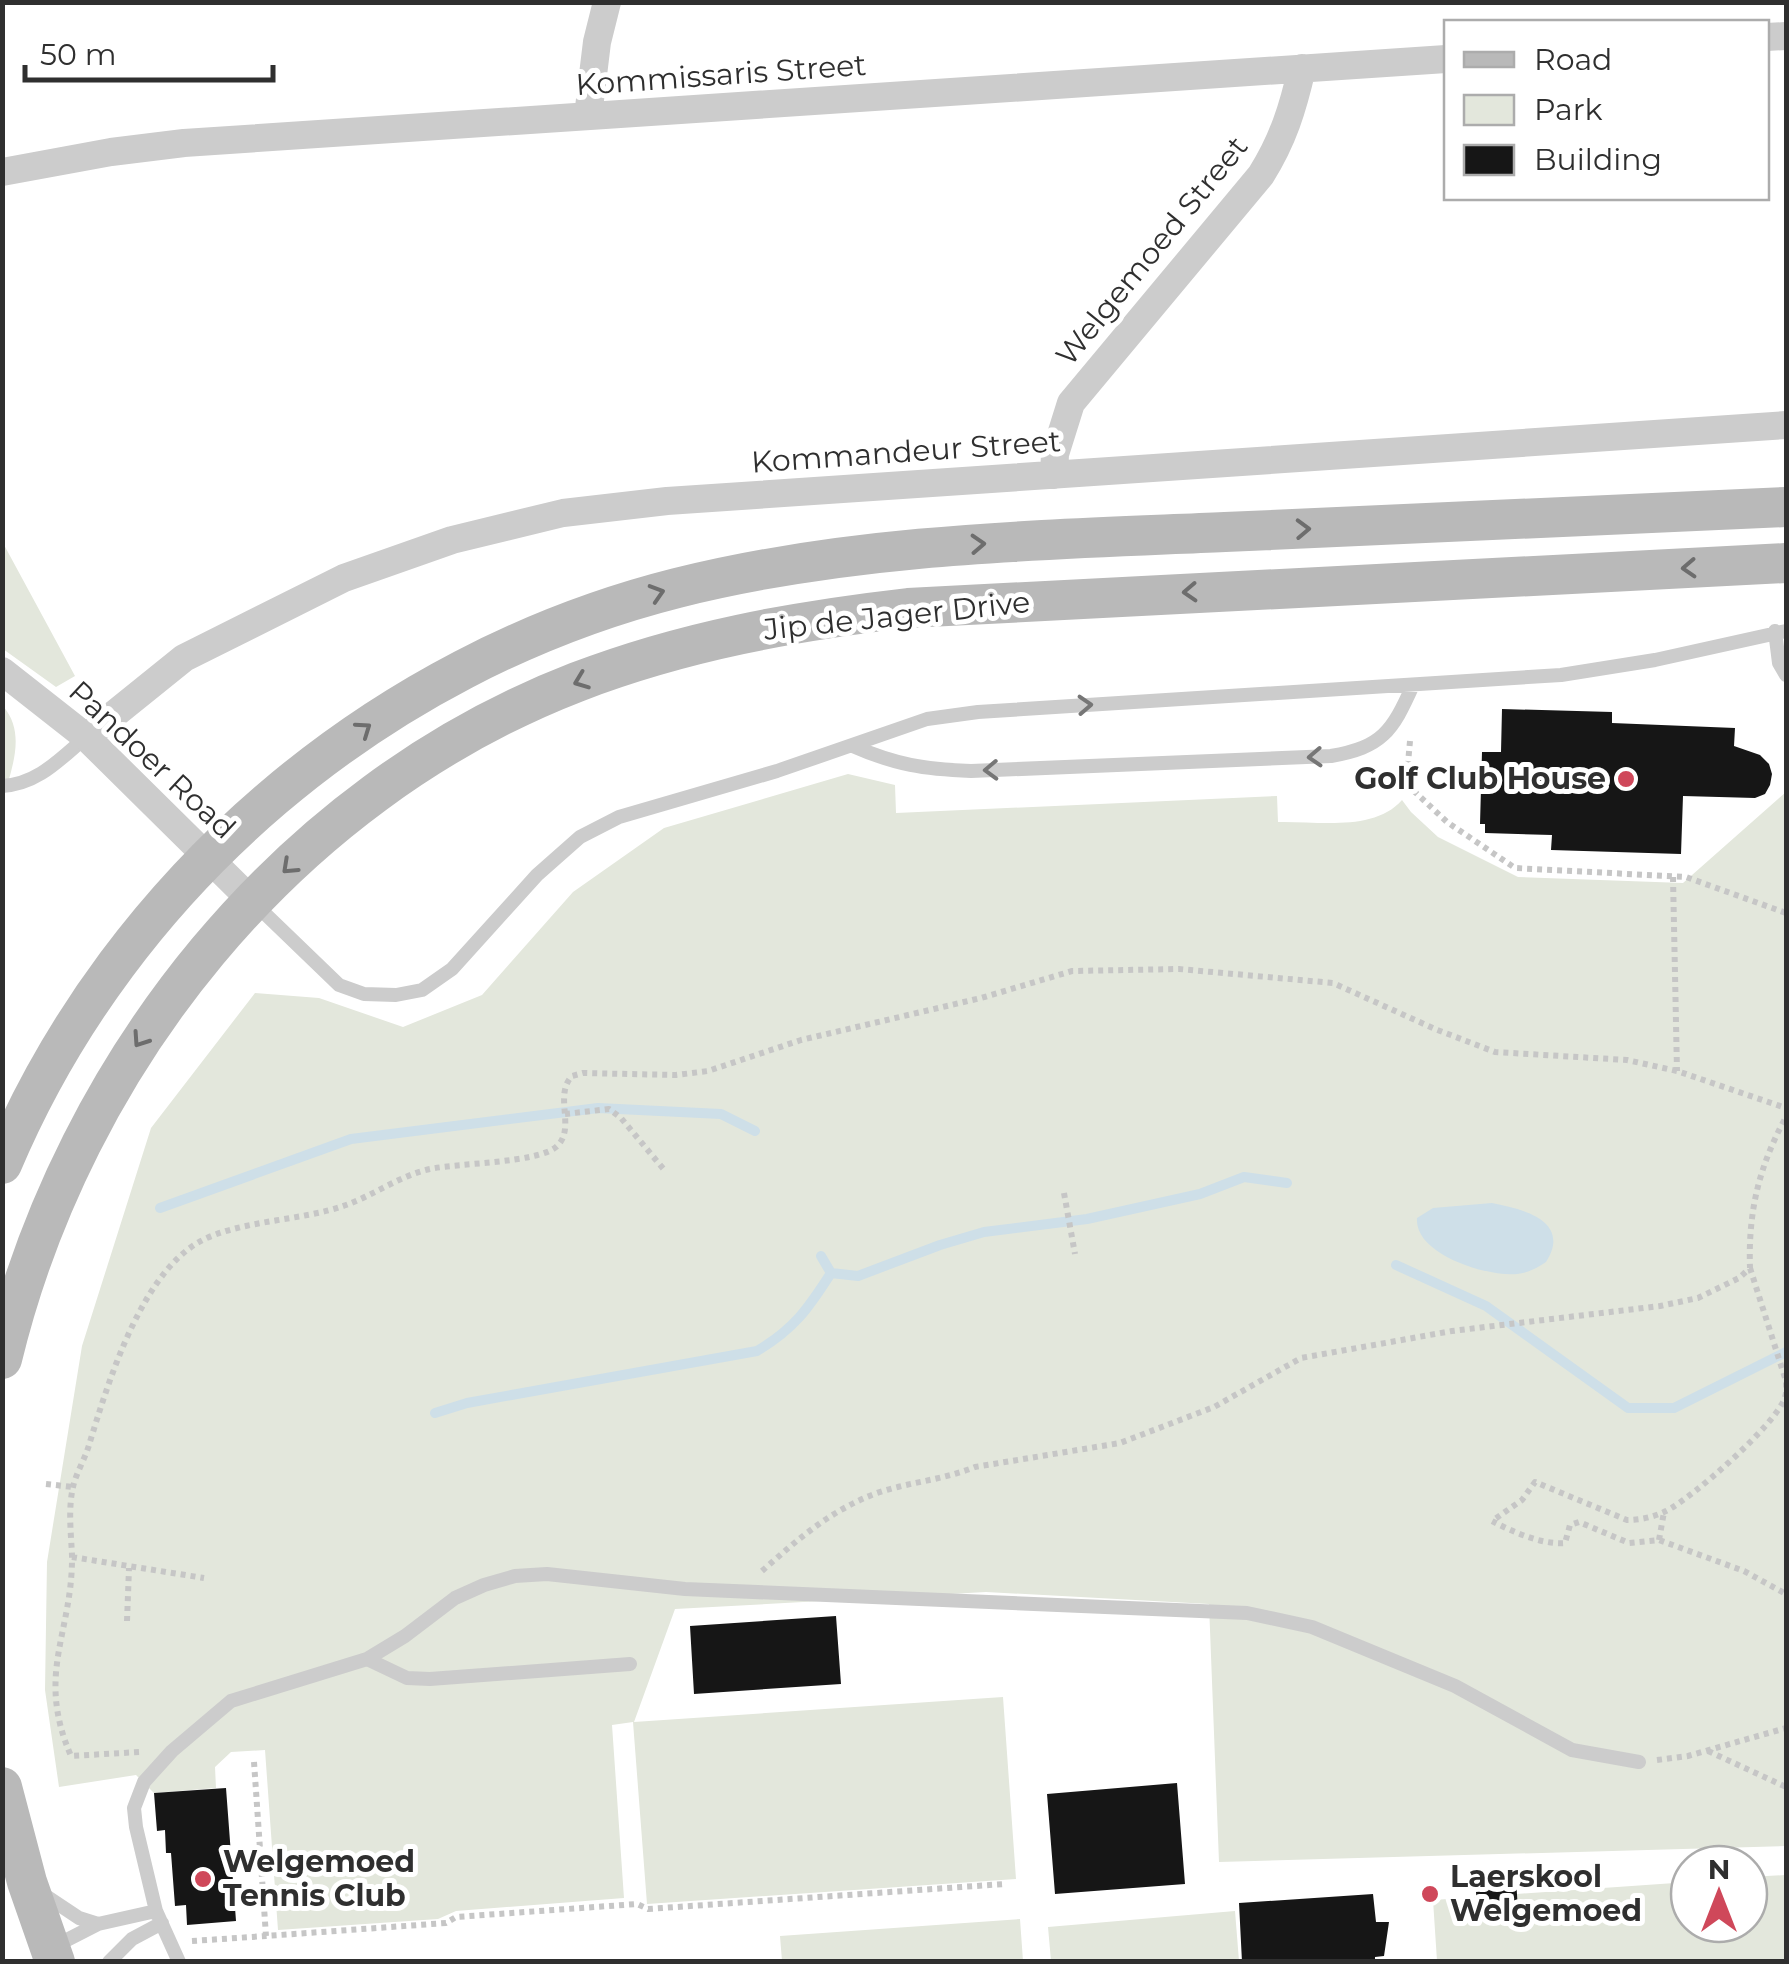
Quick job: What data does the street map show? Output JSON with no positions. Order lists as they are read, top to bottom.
{
  "streets": {
    "main road": ["Jip de Jager Drive"],
    "street": [
      "Kommissaris Street",
      "Welgemoed Street",
      "Kommandeur Street",
      "Pandoer Road"
    ]
  },
  "crossings": [
    ["Kommissaris Street", "Welgemoed Street"],
    ["Welgemoed Street", "Kommandeur Street"],
    ["Kommandeur Street", "Pandoer Road"],
    ["Jip de Jager Drive", "Pandoer Road"]
  ],
  "places": ["Golf Club House", "Welgemoed Tennis Club", "Laerskool Welgemoed"],
  "legend": ["Road", "Park", "Building"],
  "scale_bar": "50 m",
  "north": "top"
}
